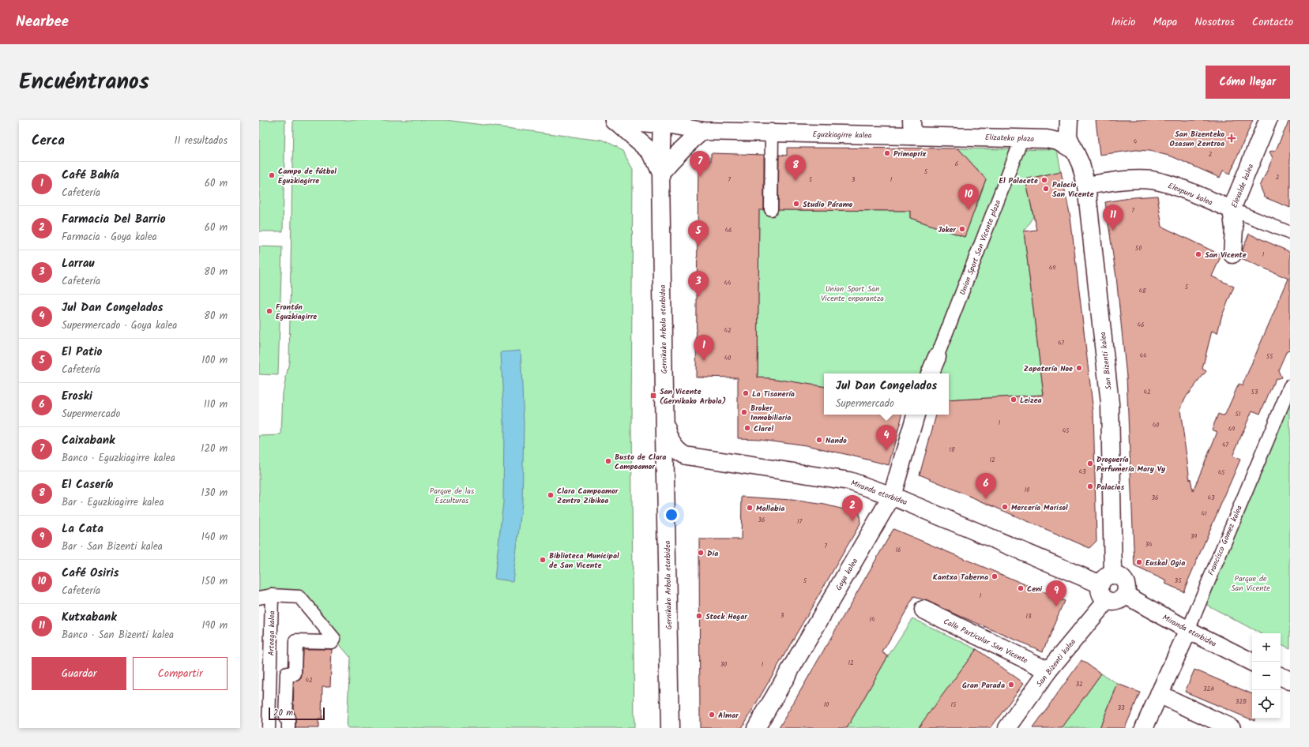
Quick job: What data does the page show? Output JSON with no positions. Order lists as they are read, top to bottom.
{
  "streets": {
    "street": [
      "Eguzkiagirre kalea",
      "Elizateko plaza",
      "Elexalde kalea",
      "Elexpuru kalea",
      "Union Sport San Vicente plaza",
      "Gernikako Arbola etorbidea",
      "San Bizenti kalea",
      "Miranda etorbidea",
      "Francisco Gomez kalea",
      "Goya kalea",
      "Arteaga kalea",
      "Calle Particular San Vicente"
    ]
  },
  "crossings": [
    ["Eguzkiagirre kalea", "Elizateko plaza"],
    ["Eguzkiagirre kalea", "Gernikako Arbola etorbidea"],
    ["Elizateko plaza", "Union Sport San Vicente plaza"],
    ["Elizateko plaza", "San Bizenti kalea"],
    ["Elexalde kalea", "Elexpuru kalea"],
    ["Elexpuru kalea", "San Bizenti kalea"],
    ["Gernikako Arbola etorbidea", "Miranda etorbidea"],
    ["San Bizenti kalea", "Miranda etorbidea"],
    ["San Bizenti kalea", "Calle Particular San Vicente"],
    ["Miranda etorbidea", "Francisco Gomez kalea"],
    ["Miranda etorbidea", "Goya kalea"]
  ],
  "parks": ["Union Sport San Vicente enparantza", "Parque de las Esculturas", "Parque de San Vicente"],
  "places": {
    "health": ["San Bizenteko Osasun Zentroa"],
    "other": [
      "Primaprix",
      "Campo de fútbol Eguzkiagirre",
      "El Palacete",
      "Palacio San Vicente",
      "Studio Páramo",
      "Joker",
      "San Vicente",
      "Frontón Eguzkiagirre",
      "Zapatería Noe",
      "La Tisanería",
      "Leizea",
      "Broker Inmobiliaria",
      "Clarel",
      "Nando",
      "Busto de Clara Campoamor",
      "Droguería Perfumería Mary Vy",
      "Palacios",
      "Clara Campoamor Zentro Zibikoa",
      "Mercería Marisol",
      "Mallabia",
      "Dia",
      "Biblioteca Municipal de San Vicente",
      "Euskal Ogia",
      "Kantxa Taberna",
      "Ceni",
      "Stock Hogar",
      "Gran Parada",
      "Almar"
    ],
    "transit": ["San Vicente (Gernikako Arbola)"]
  },
  "house_numbers": [
    "4",
    "2",
    "6",
    "5",
    "2",
    "7",
    "5",
    "3",
    "1",
    "7",
    "46",
    "50",
    "1",
    "49",
    "44",
    "5",
    "48",
    "46",
    "42",
    "47",
    "44",
    "55",
    "40",
    "42",
    "53",
    "51",
    "1",
    "40",
    "49",
    "45",
    "47",
    "18",
    "12",
    "43",
    "45",
    "10",
    "36",
    "43",
    "41",
    "36",
    "17",
    "39",
    "34",
    "7",
    "16",
    "5",
    "35",
    "1",
    "3",
    "13",
    "14",
    "12",
    "30",
    "1",
    "42",
    "32",
    "32A",
    "32B",
    "10",
    "15",
    "33"
  ],
  "scale_bar": "20 m",
  "page": {
    "header": "Nearbee",
    "nav": [
      "Inicio",
      "Mapa",
      "Nosotros",
      "Contacto"
    ],
    "title": "Encuéntranos",
    "buttons": [
      "Cómo llegar",
      ["Guardar", "Compartir"]
    ],
    "heading": ["Cerca", "11 resultados"],
    "pins": [
      "7",
      "8",
      "10",
      "11",
      "5",
      "3",
      "1",
      "4",
      "6",
      "2",
      "9"
    ],
    "list": [
      {
        "mark": "1",
        "name": "Café Bahía",
        "note": "Cafetería",
        "value": "60 m"
      },
      {
        "mark": "2",
        "name": "Farmacia Del Barrio",
        "note": "Farmacia · Goya kalea",
        "value": "60 m"
      },
      {
        "mark": "3",
        "name": "Larrau",
        "note": "Cafetería",
        "value": "80 m"
      },
      {
        "mark": "4",
        "name": "Jul Dan Congelados",
        "note": "Supermercado · Goya kalea",
        "value": "80 m"
      },
      {
        "mark": "5",
        "name": "El Patio",
        "note": "Cafetería",
        "value": "100 m"
      },
      {
        "mark": "6",
        "name": "Eroski",
        "note": "Supermercado",
        "value": "110 m"
      },
      {
        "mark": "7",
        "name": "Caixabank",
        "note": "Banco · Eguzkiagirre kalea",
        "value": "120 m"
      },
      {
        "mark": "8",
        "name": "El Caserío",
        "note": "Bar · Eguzkiagirre kalea",
        "value": "130 m"
      },
      {
        "mark": "9",
        "name": "La Cata",
        "note": "Bar · San Bizenti kalea",
        "value": "140 m"
      },
      {
        "mark": "10",
        "name": "Café Osiris",
        "note": "Cafetería",
        "value": "150 m"
      },
      {
        "mark": "11",
        "name": "Kutxabank",
        "note": "Banco · San Bizenti kalea",
        "value": "190 m"
      }
    ],
    "popup": ["Jul Dan Congelados", "Supermercado"],
    "map_buttons": ["+", "−"],
    "scale": "20 m"
  }
}
